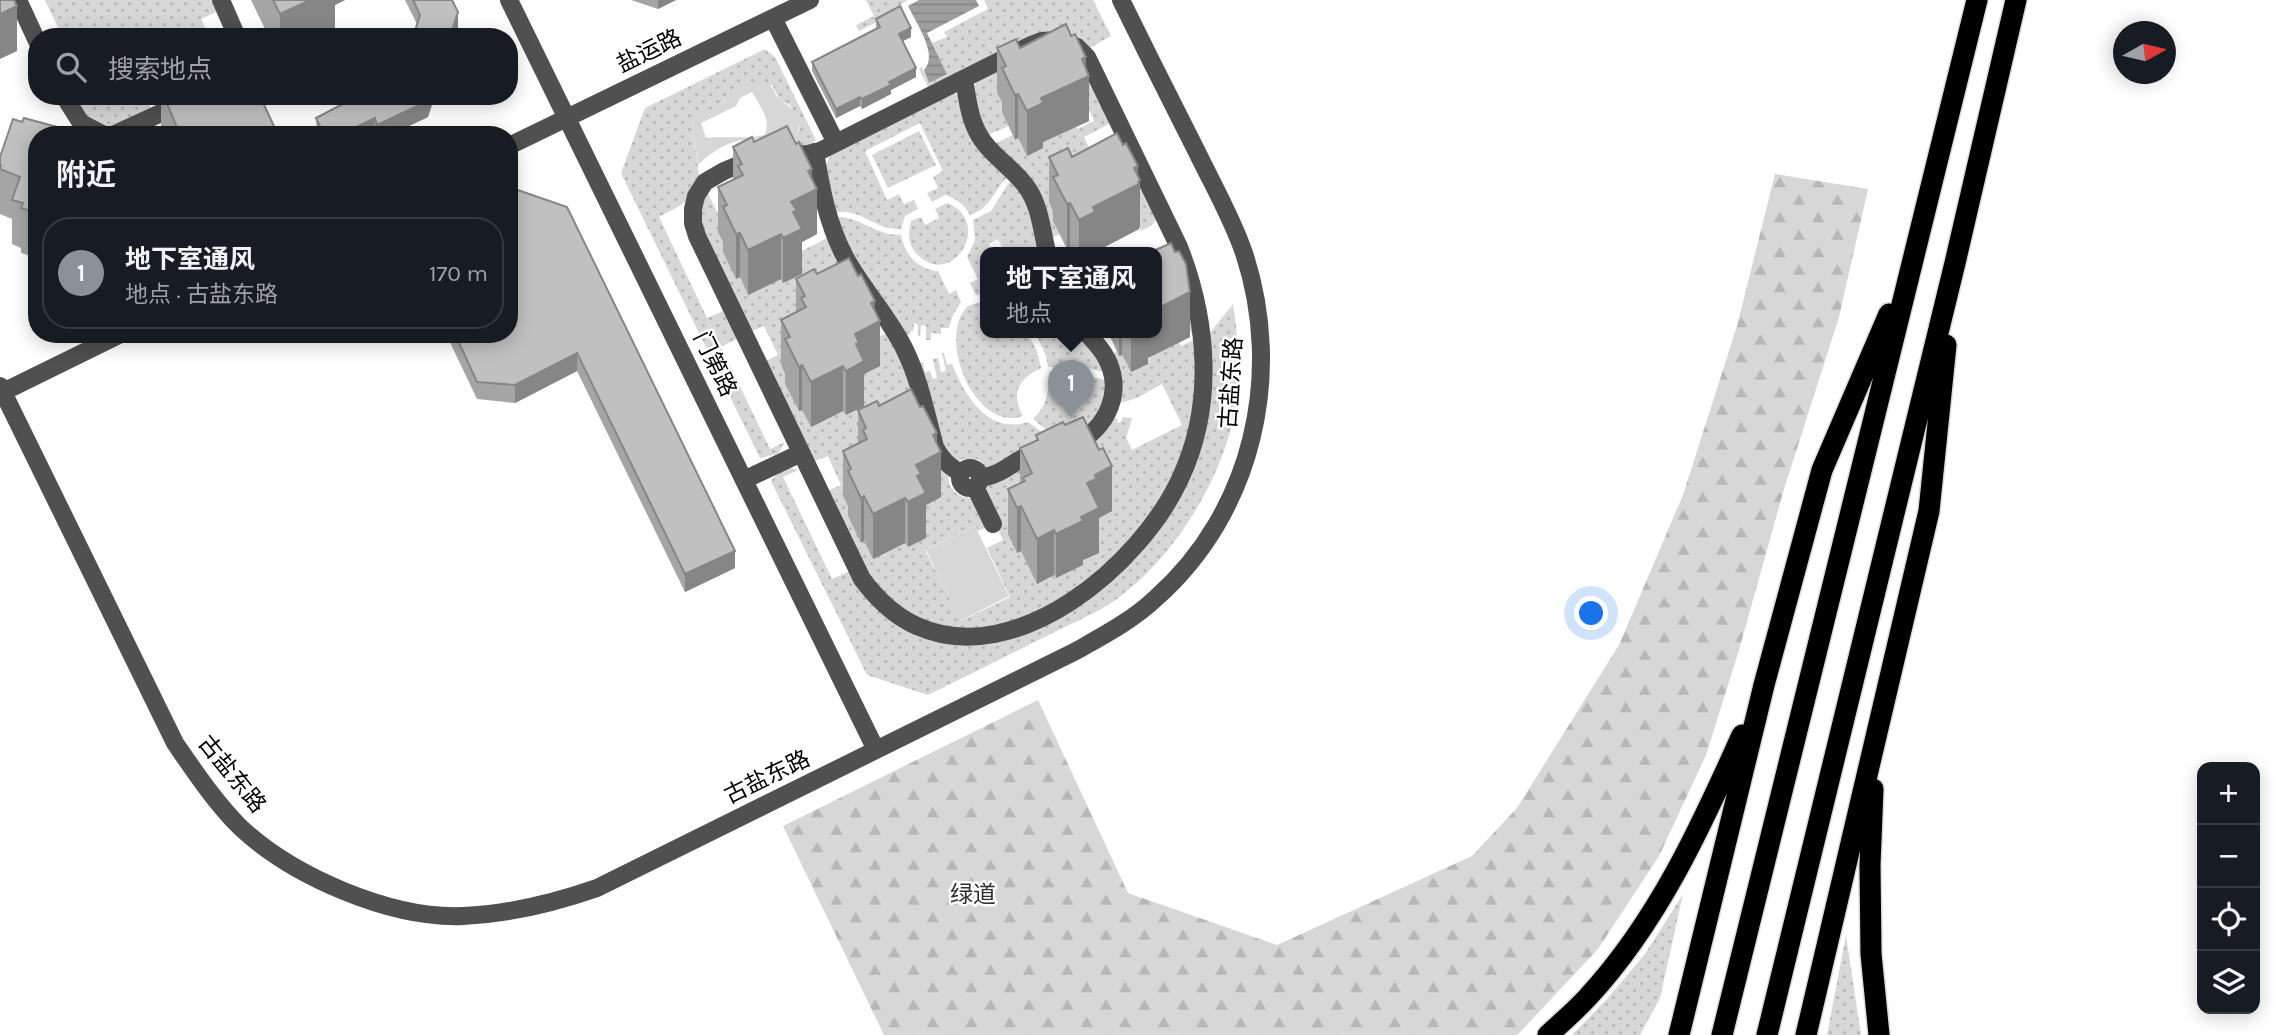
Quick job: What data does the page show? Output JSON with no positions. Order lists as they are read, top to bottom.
{
  "streets": {
    "street": ["盐运路", "门第路", "古盐东路"]
  },
  "crossings": [
    ["盐运路", "门第路"],
    ["门第路", "古盐东路"]
  ],
  "parks": ["绿道"],
  "north": "right",
  "page": {
    "search": "搜索地点",
    "heading": "附近",
    "list": [
      {
        "mark": "1",
        "name": "地下室通风",
        "note": "地点 · 古盐东路",
        "value": "170 m"
      }
    ],
    "popup": ["地下室通风", "地点"],
    "pins": "1",
    "map_buttons": ["+", "−"]
  }
}
